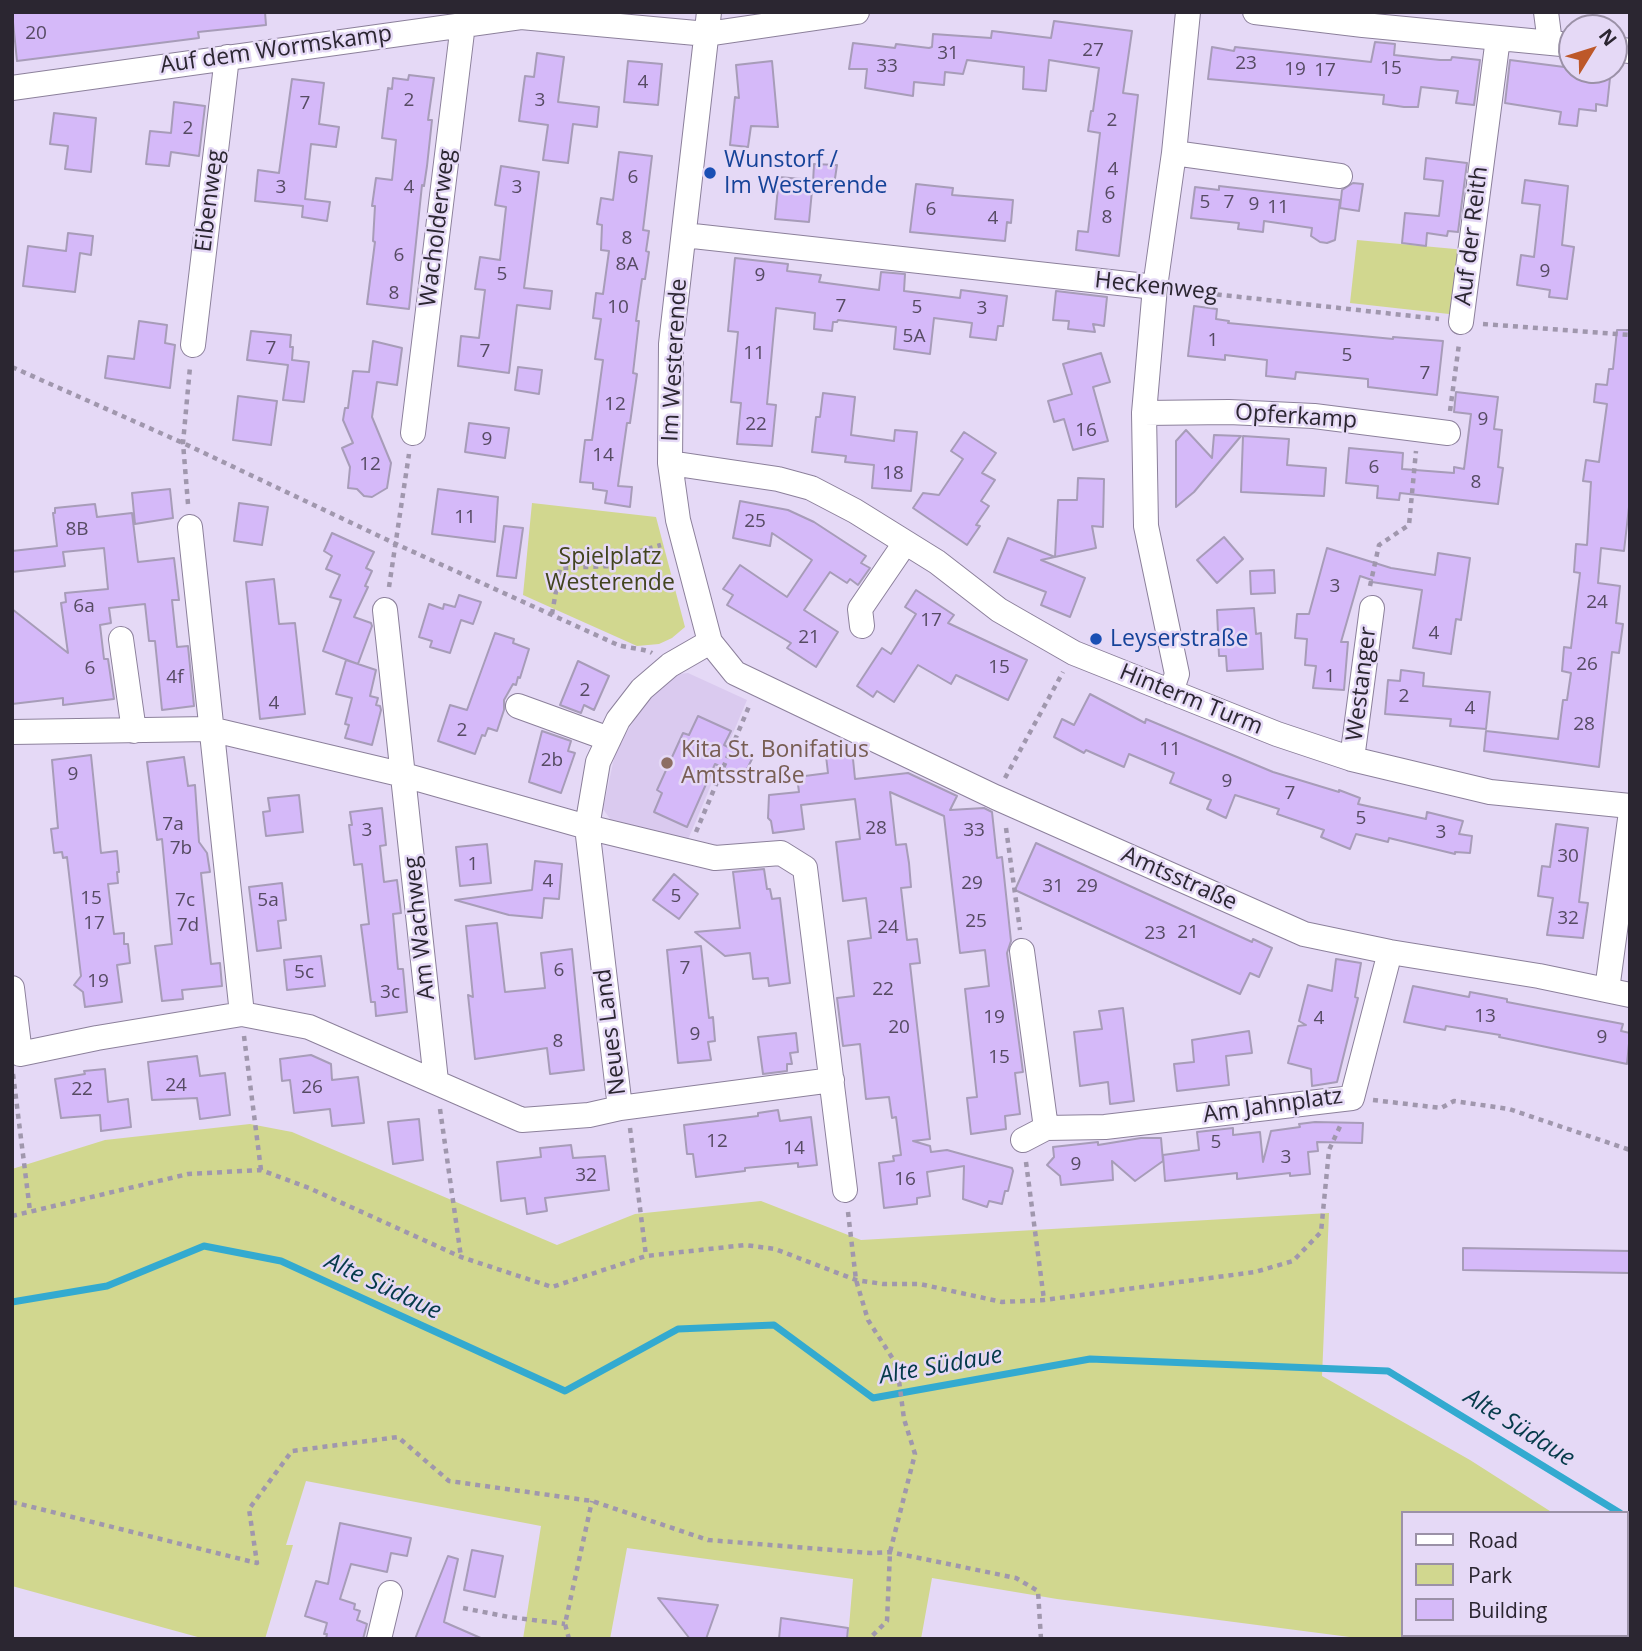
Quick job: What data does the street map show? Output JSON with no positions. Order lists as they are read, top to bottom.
{
  "streets": {
    "street": [
      "Auf dem Wormskamp",
      "Eibenweg",
      "Wacholderweg",
      "Auf der Reith",
      "Heckenweg",
      "Im Westerende",
      "Opferkamp",
      "Westanger",
      "Hinterm Turm",
      "Amtsstraße",
      "Am Wachweg",
      "Neues Land",
      "Am Jahnplatz"
    ]
  },
  "crossings": [
    ["Auf dem Wormskamp", "Eibenweg"],
    ["Auf dem Wormskamp", "Wacholderweg"],
    ["Auf dem Wormskamp", "Im Westerende"],
    ["Auf der Reith", "Heckenweg"],
    ["Auf der Reith", "Opferkamp"],
    ["Heckenweg", "Im Westerende"],
    ["Im Westerende", "Hinterm Turm"],
    ["Im Westerende", "Amtsstraße"],
    ["Im Westerende", "Neues Land"],
    ["Westanger", "Hinterm Turm"],
    ["Amtsstraße", "Am Jahnplatz"]
  ],
  "water": ["Alte Südaue"],
  "parks": ["Spielplatz Westerende"],
  "places": ["Wunstorf / Im Westerende", "Leyserstraße", "Kita St. Bonifatius Amtsstraße"],
  "house_numbers": [
    "20",
    "27",
    "31",
    "23",
    "33",
    "15",
    "19",
    "17",
    "4",
    "2",
    "3",
    "7",
    "2",
    "2",
    "4",
    "6",
    "3",
    "4",
    "3",
    "6",
    "5",
    "7",
    "9",
    "11",
    "6",
    "8",
    "4",
    "8",
    "6",
    "8A",
    "9",
    "5",
    "9",
    "8",
    "7",
    "10",
    "5",
    "3",
    "5A",
    "1",
    "7",
    "7",
    "11",
    "5",
    "7",
    "12",
    "9",
    "22",
    "16",
    "9",
    "14",
    "12",
    "6",
    "18",
    "8",
    "11",
    "25",
    "8B",
    "3",
    "24",
    "6a",
    "17",
    "4",
    "21",
    "26",
    "15",
    "6",
    "1",
    "4f",
    "2",
    "2",
    "4",
    "4",
    "28",
    "2",
    "11",
    "2b",
    "9",
    "9",
    "7",
    "5",
    "7a",
    "28",
    "3",
    "33",
    "3",
    "7b",
    "30",
    "1",
    "4",
    "29",
    "31",
    "29",
    "5",
    "15",
    "7c",
    "5a",
    "32",
    "25",
    "17",
    "7d",
    "24",
    "21",
    "23",
    "7",
    "6",
    "5c",
    "19",
    "22",
    "3c",
    "13",
    "19",
    "4",
    "20",
    "9",
    "9",
    "8",
    "15",
    "24",
    "26",
    "22",
    "12",
    "5",
    "14",
    "3",
    "9",
    "32",
    "16"
  ],
  "legend": ["Road", "Park", "Building"],
  "north": "top right"
}
